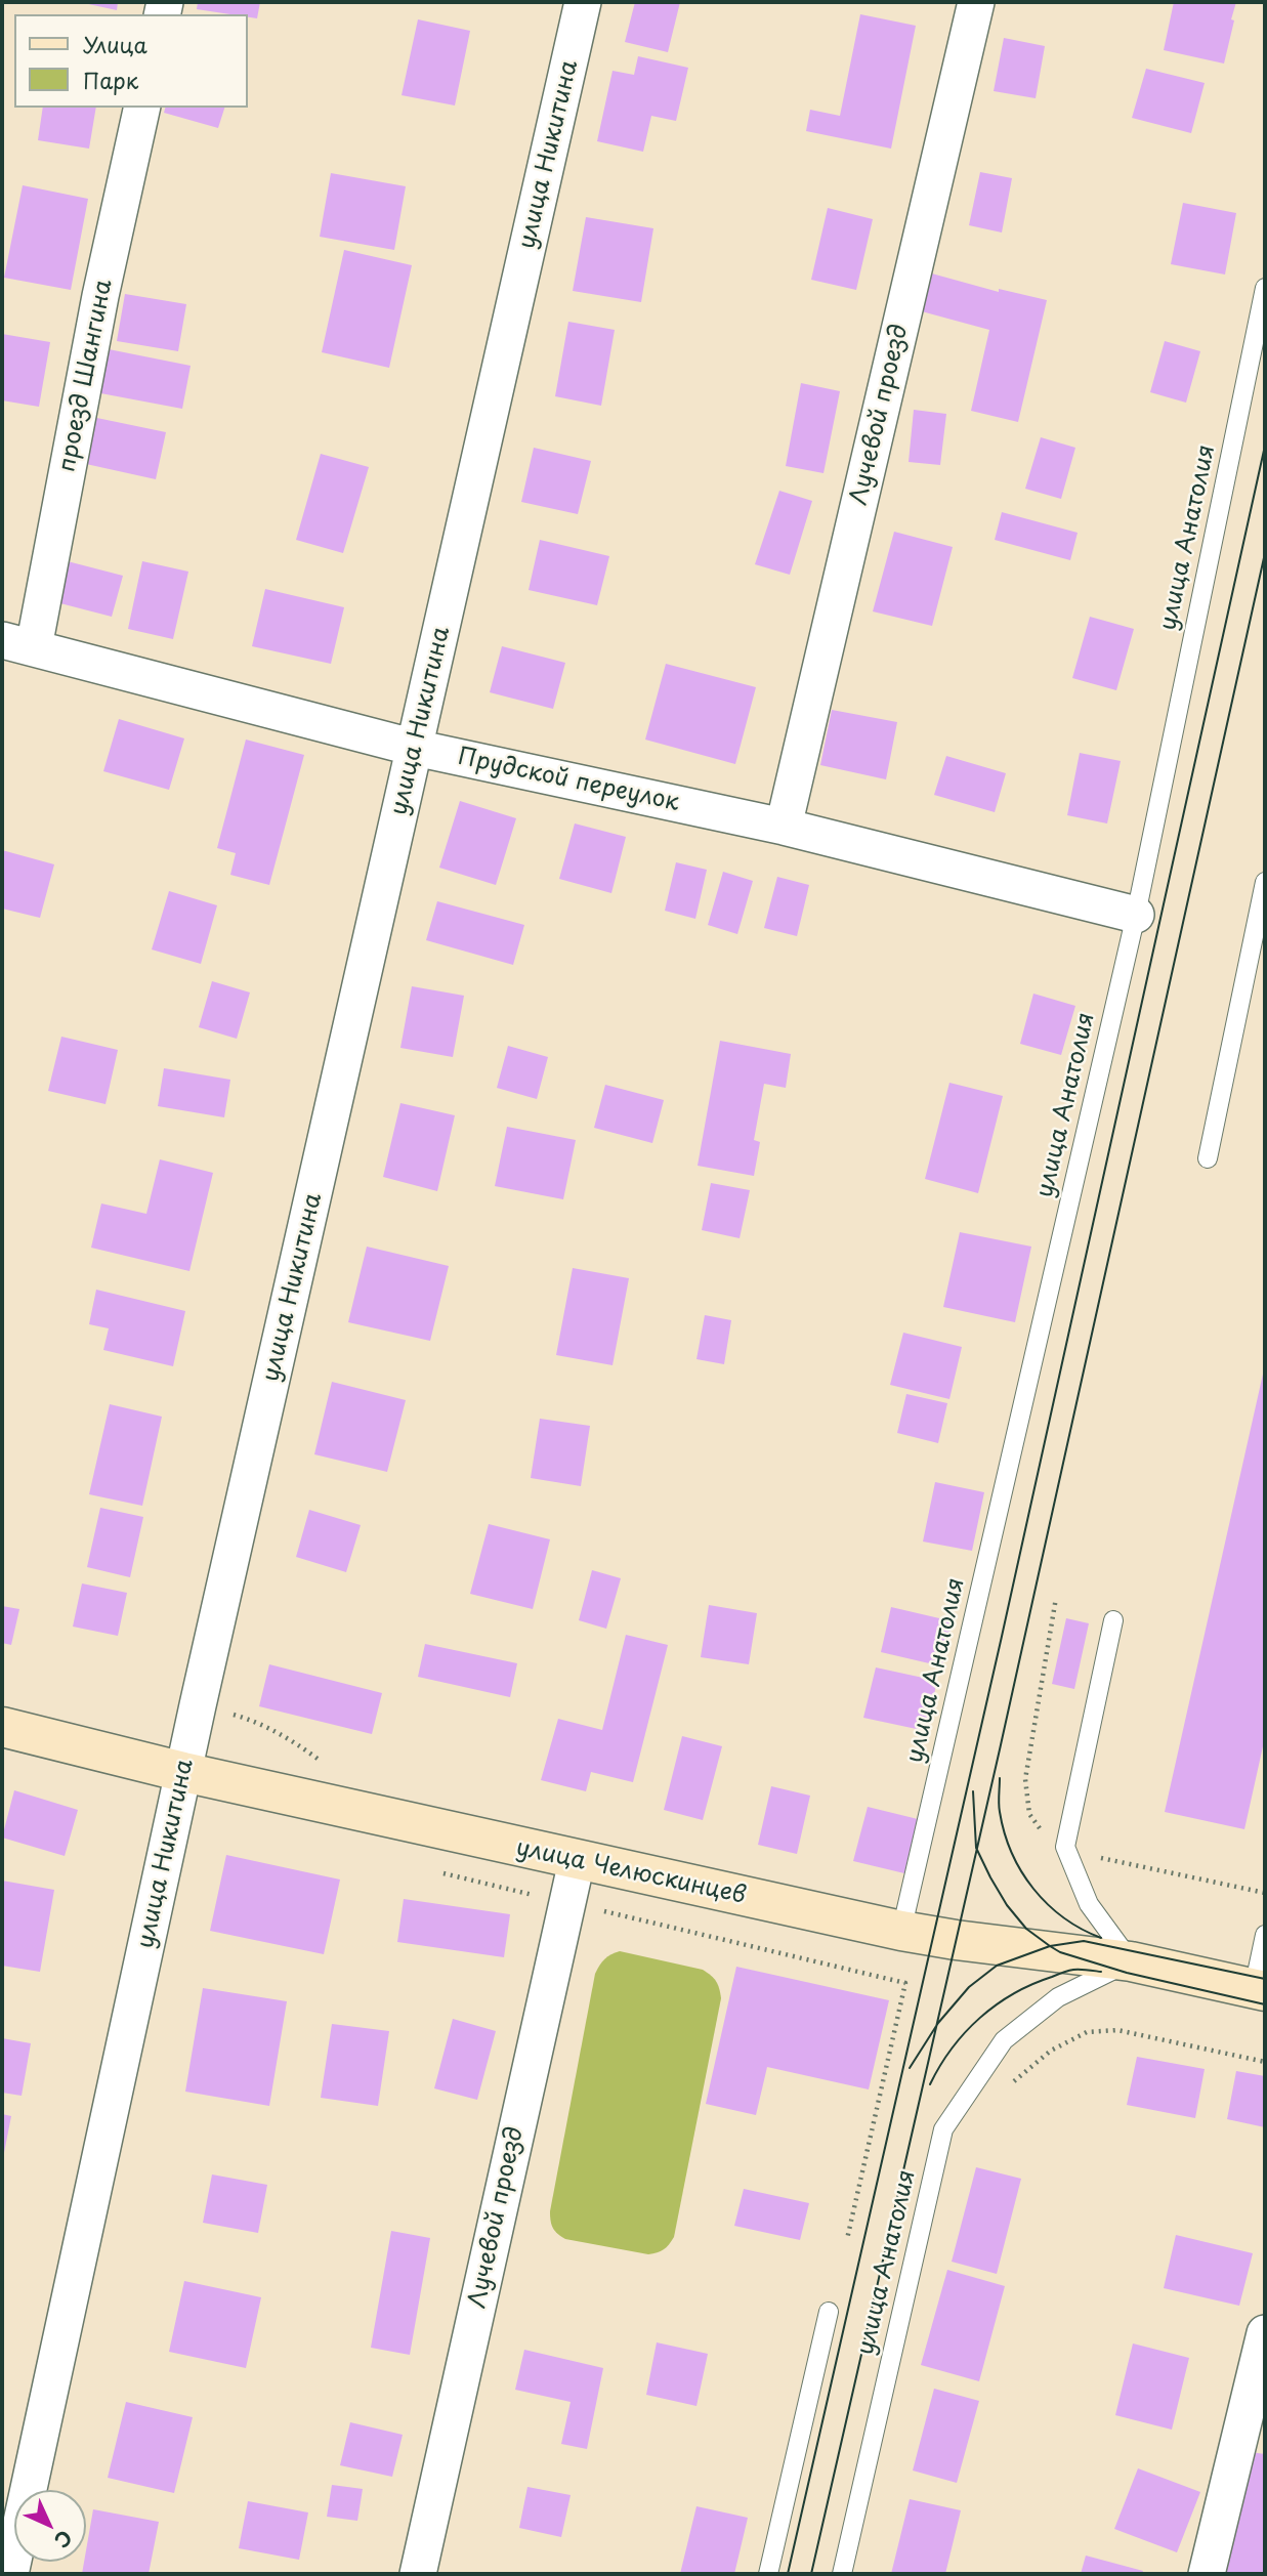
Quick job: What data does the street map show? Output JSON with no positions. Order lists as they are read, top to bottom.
{
  "streets": {
    "main road": ["улица Челюскинцев"],
    "street": [
      "улица Никитина",
      "проезд Шангина",
      "Лучевой проезд",
      "Прудской переулок"
    ],
    "lane": ["улица Анатолия"]
  },
  "crossings": [
    ["улица Никитина", "Прудской переулок"],
    ["улица Никитина", "улица Челюскинцев"],
    ["проезд Шангина", "Прудской переулок"],
    ["Лучевой проезд", "Прудской переулок"],
    ["Лучевой проезд", "улица Челюскинцев"],
    ["улица Анатолия", "Прудской переулок"],
    ["улица Анатолия", "улица Челюскинцев"]
  ],
  "legend": ["Улица", "Парк"],
  "north": "bottom right"
}
